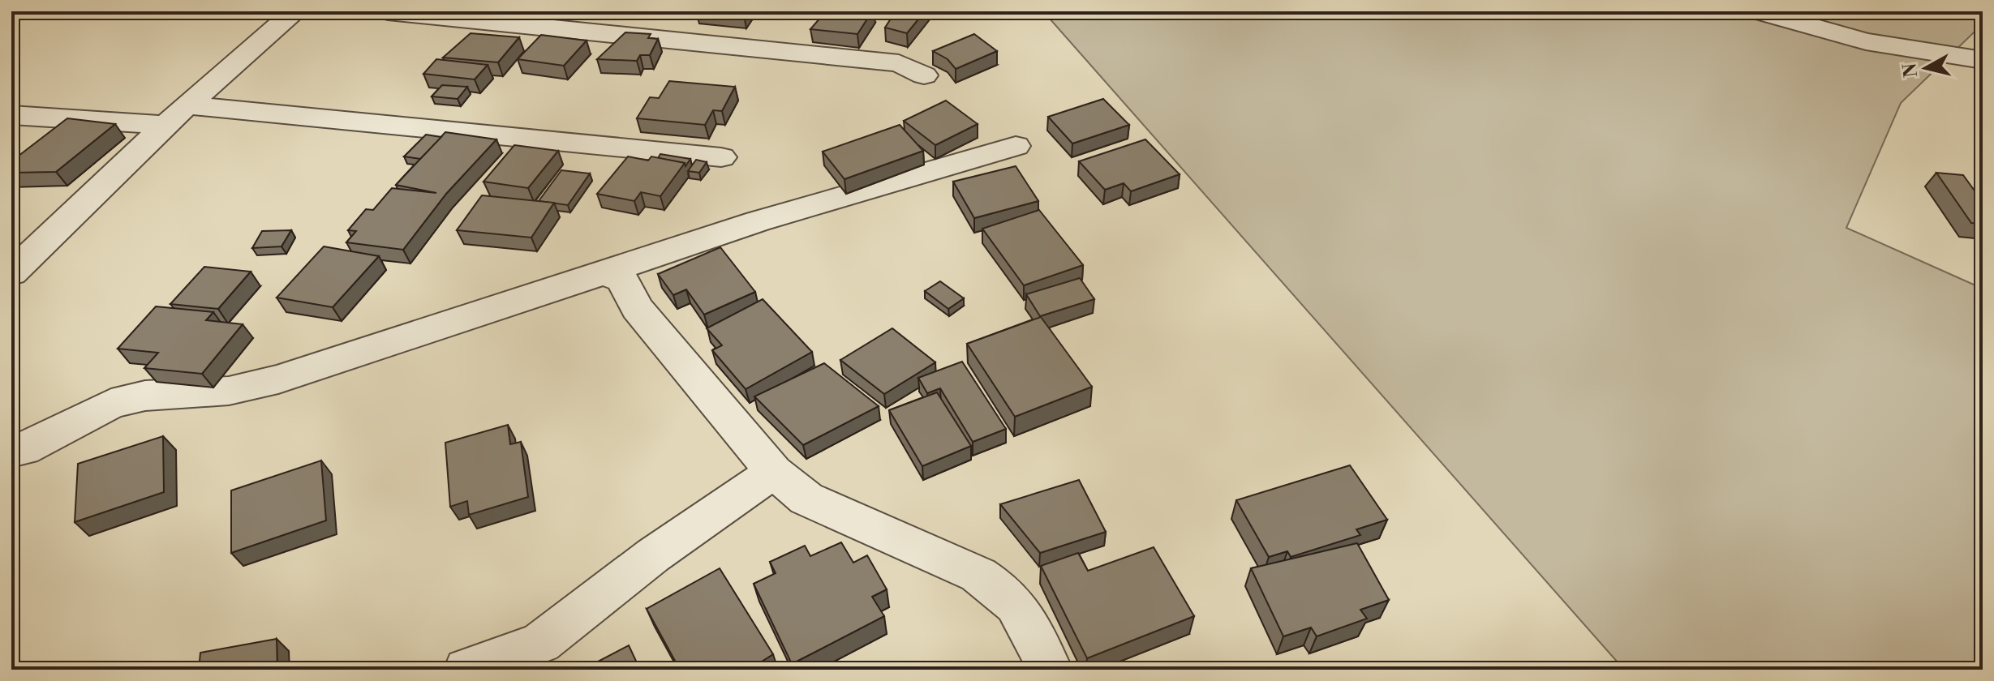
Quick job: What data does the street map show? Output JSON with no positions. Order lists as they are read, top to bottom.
{
  "north": "left"
}
